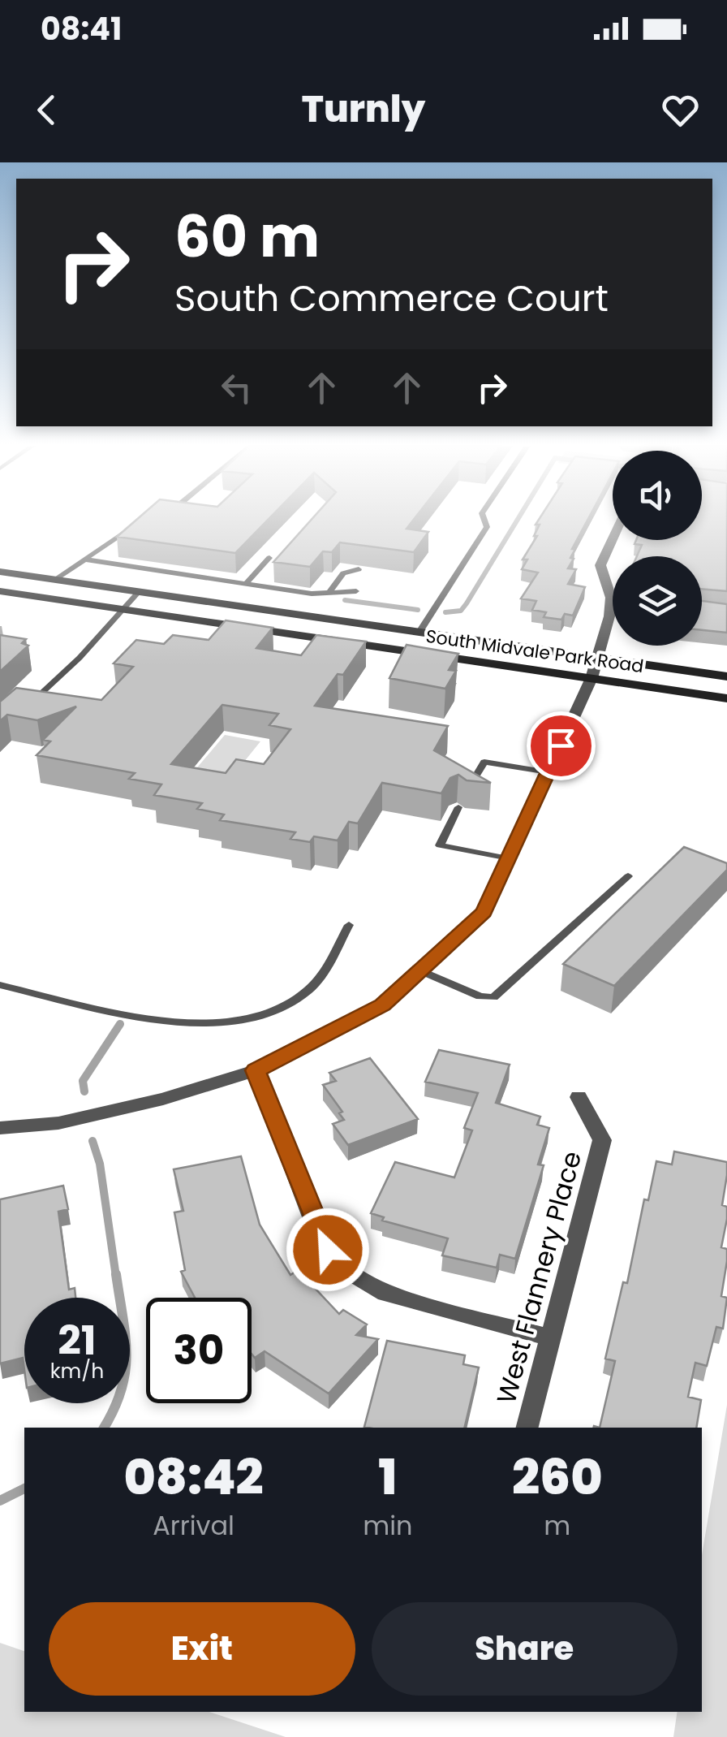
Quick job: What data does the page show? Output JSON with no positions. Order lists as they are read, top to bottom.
{
  "streets": {
    "main road": ["South Midvale Park Road"],
    "street": ["West Flannery Place"]
  },
  "page": {
    "status": "08:41",
    "header": "Turnly",
    "turn": ["60 m", "South Commerce Court"],
    "speed": "21 km/h",
    "limit": "30",
    "eta": [
      "08:42",
      "Arrival",
      "1",
      "min",
      "260",
      "m"
    ],
    "buttons": ["Exit", "Share"]
  }
}
